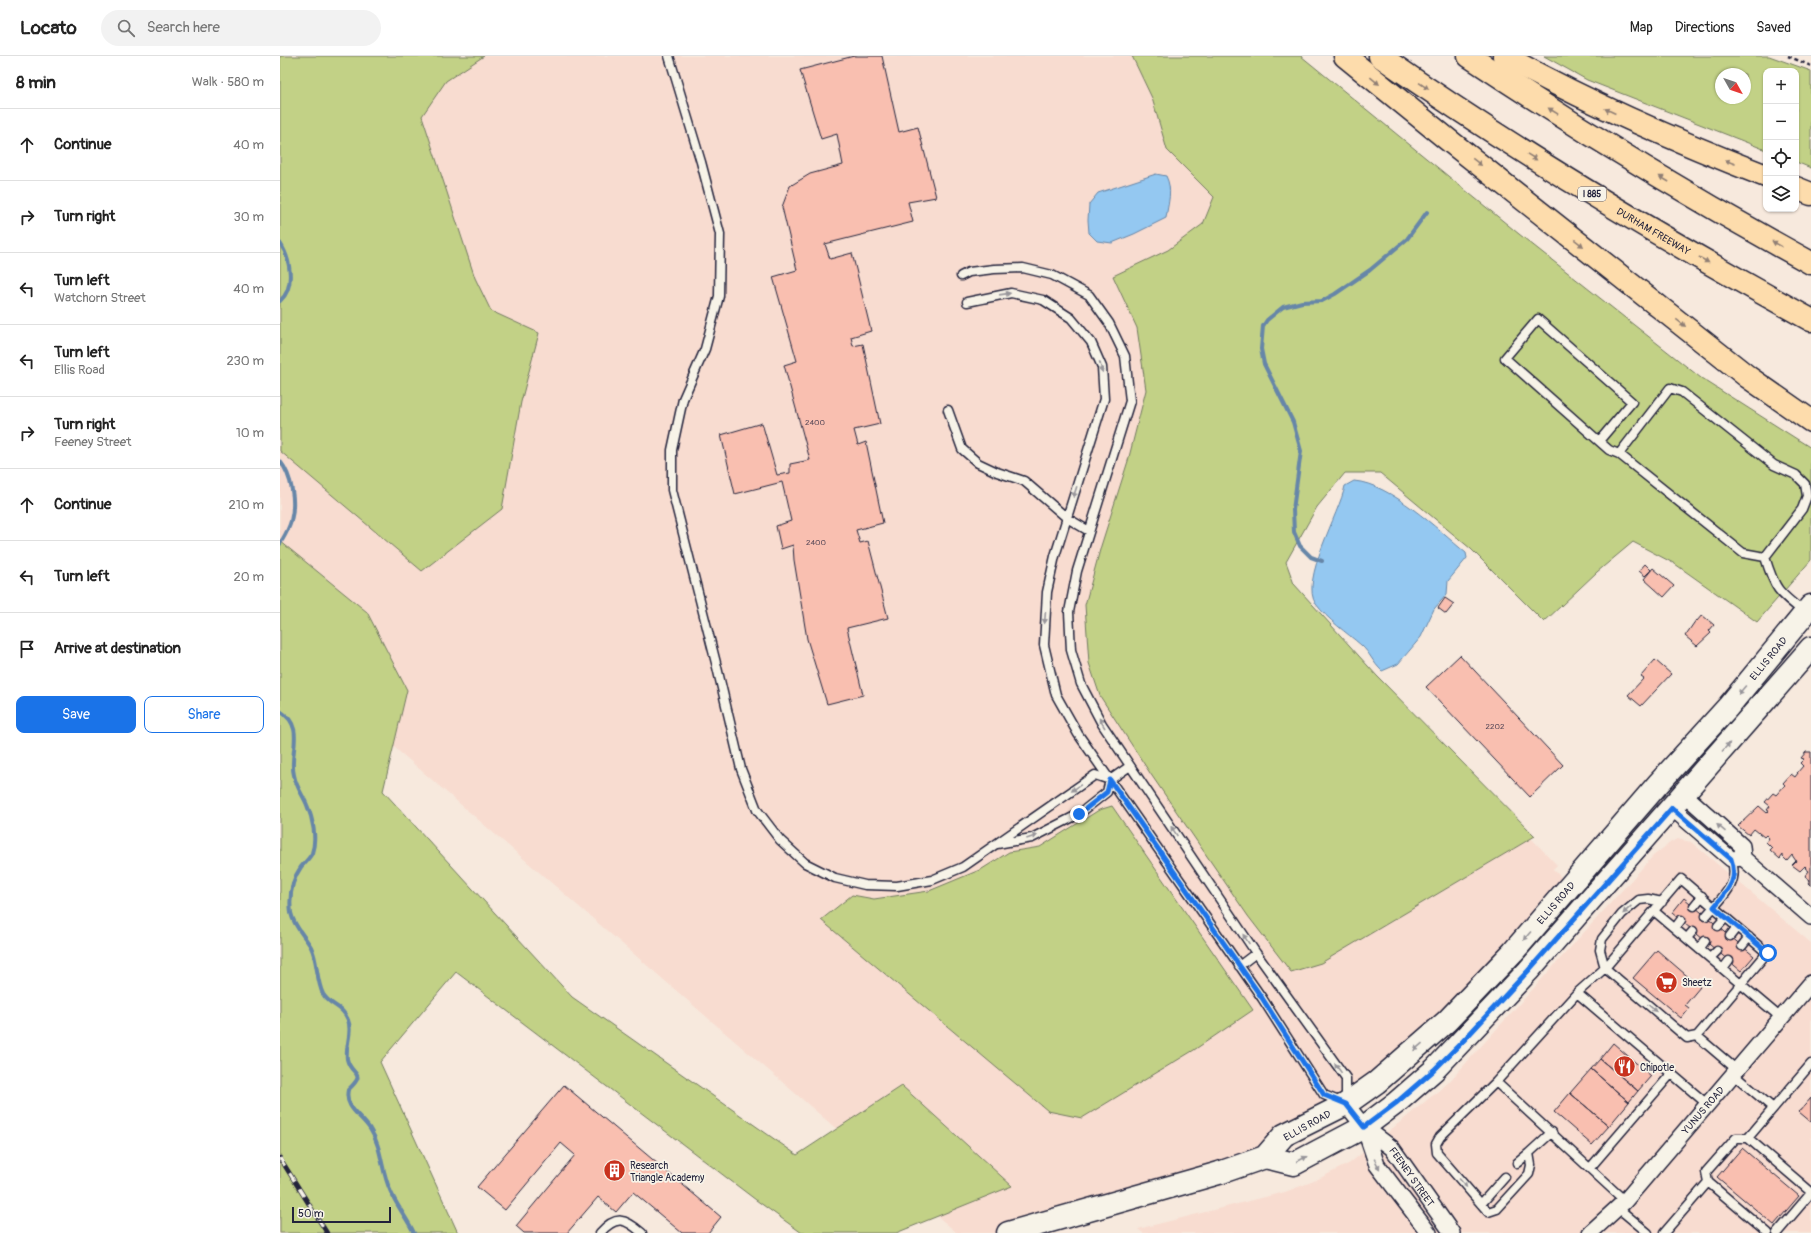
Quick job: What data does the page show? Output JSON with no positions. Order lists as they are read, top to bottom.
{
  "streets": {
    "highway": ["I 885", "DURHAM FREEWAY"],
    "main road": ["ELLIS ROAD"],
    "street": ["YUNUS ROAD", "FEENEY STREET"]
  },
  "crossings": [
    ["ELLIS ROAD", "FEENEY STREET"]
  ],
  "places": {
    "supermarket": ["Sheetz"],
    "restaurant": ["Chipotle"],
    "building": ["Research Triangle Academy"]
  },
  "house_numbers": ["2400", "2400", "2202"],
  "scale_bar": "50 m",
  "north": "bottom right",
  "page": {
    "header": "Locato",
    "search": "Search here",
    "nav": ["Map", "Directions", "Saved"],
    "heading": ["8 min", "Walk · 580 m"],
    "map_buttons": ["+", "−"],
    "list": [
      ["Continue", "40 m"],
      ["Turn right", "30 m"],
      ["Turn left", "Watchorn Street", "40 m"],
      ["Turn left", "Ellis Road", "230 m"],
      ["Turn right", "Feeney Street", "10 m"],
      ["Continue", "210 m"],
      ["Turn left", "20 m"],
      "Arrive at destination"
    ],
    "buttons": ["Save", "Share"],
    "scale": "50 m"
  }
}
